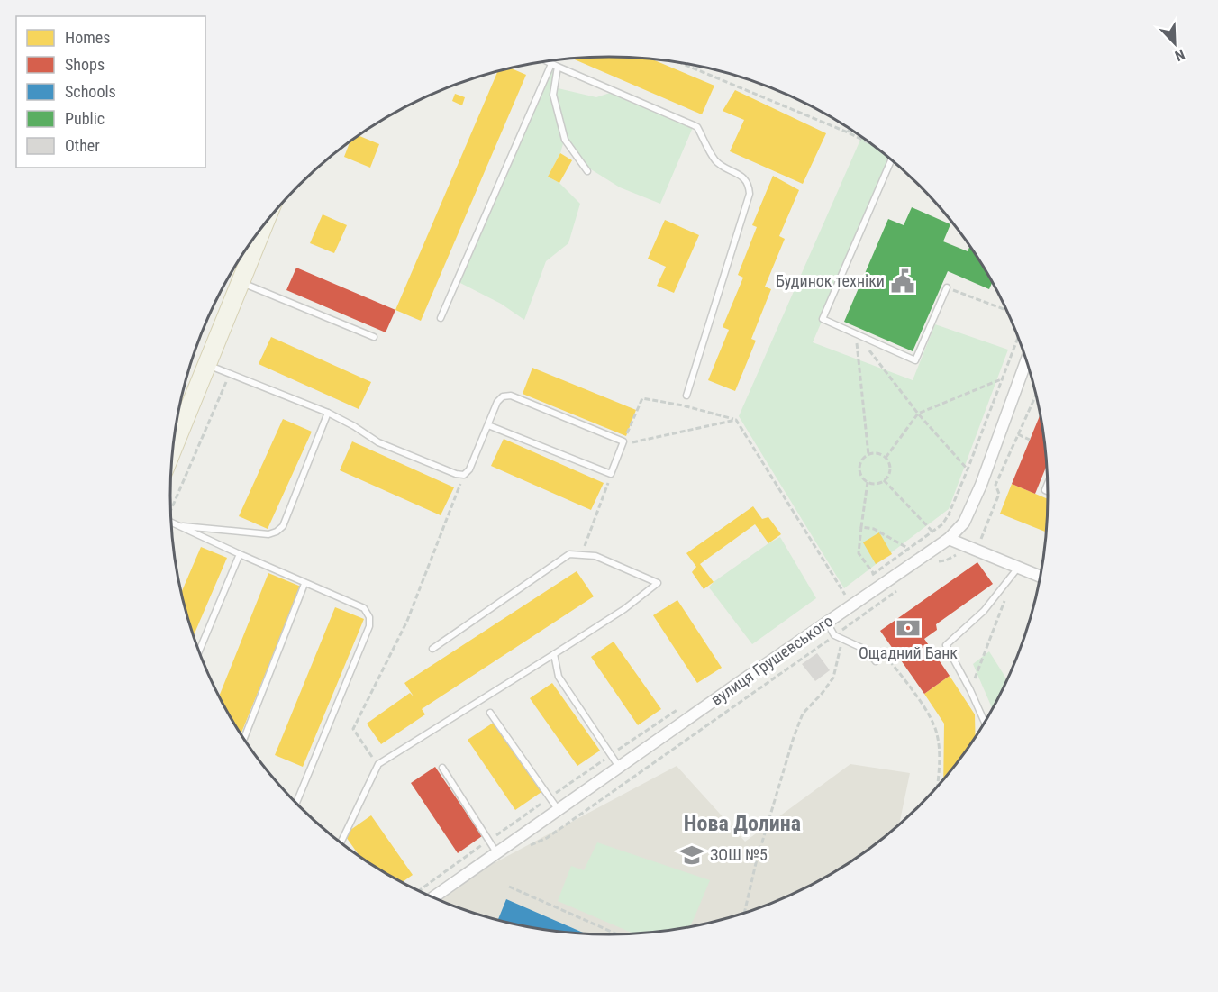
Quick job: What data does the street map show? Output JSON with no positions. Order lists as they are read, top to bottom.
{
  "streets": {
    "street": ["вулиця Грушевського"]
  },
  "districts": ["Нова Долина"],
  "places": {
    "public building": ["Будинок техніки"],
    "bank": ["Ощадний Банк"],
    "school or university": ["ЗОШ №5"]
  },
  "legend": [
    "Homes",
    "Shops",
    "Schools",
    "Public",
    "Other"
  ],
  "north": "bottom right"
}
